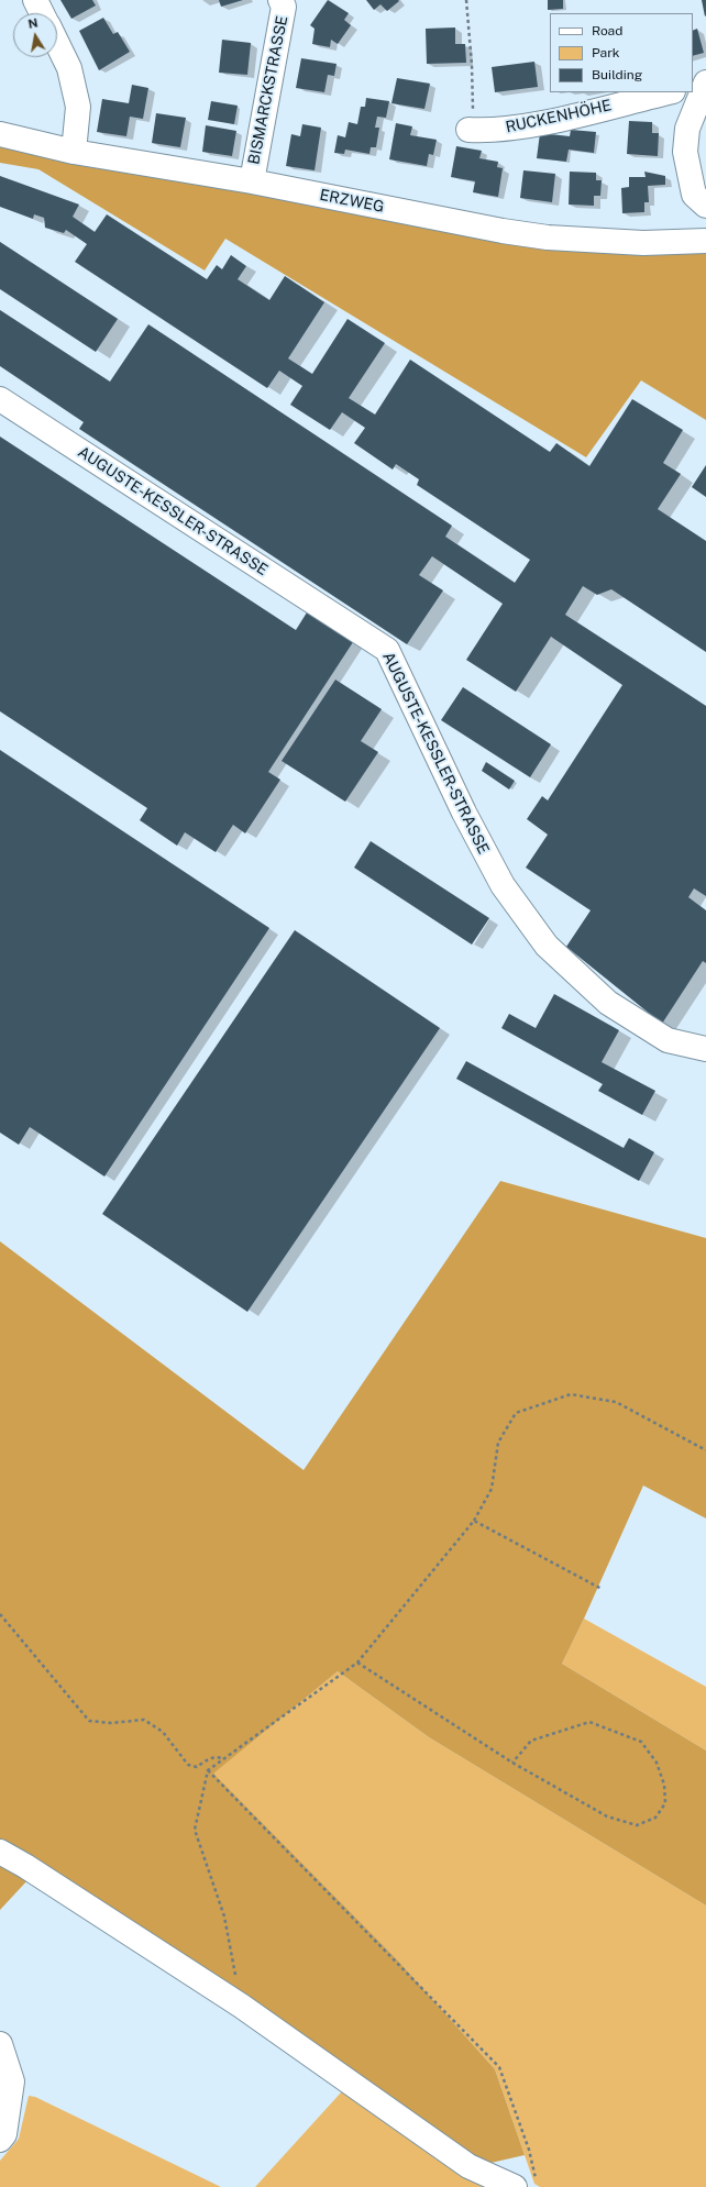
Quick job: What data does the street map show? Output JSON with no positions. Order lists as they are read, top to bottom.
{
  "streets": {
    "street": [
      "BISMARCKSTRASSE",
      "RUCKENHÖHE",
      "ERZWEG",
      "AUGUSTE-KESSLER-STRASSE"
    ]
  },
  "crossings": [
    ["BISMARCKSTRASSE", "ERZWEG"]
  ],
  "legend": ["Road", "Park", "Building"],
  "north": "top"
}
